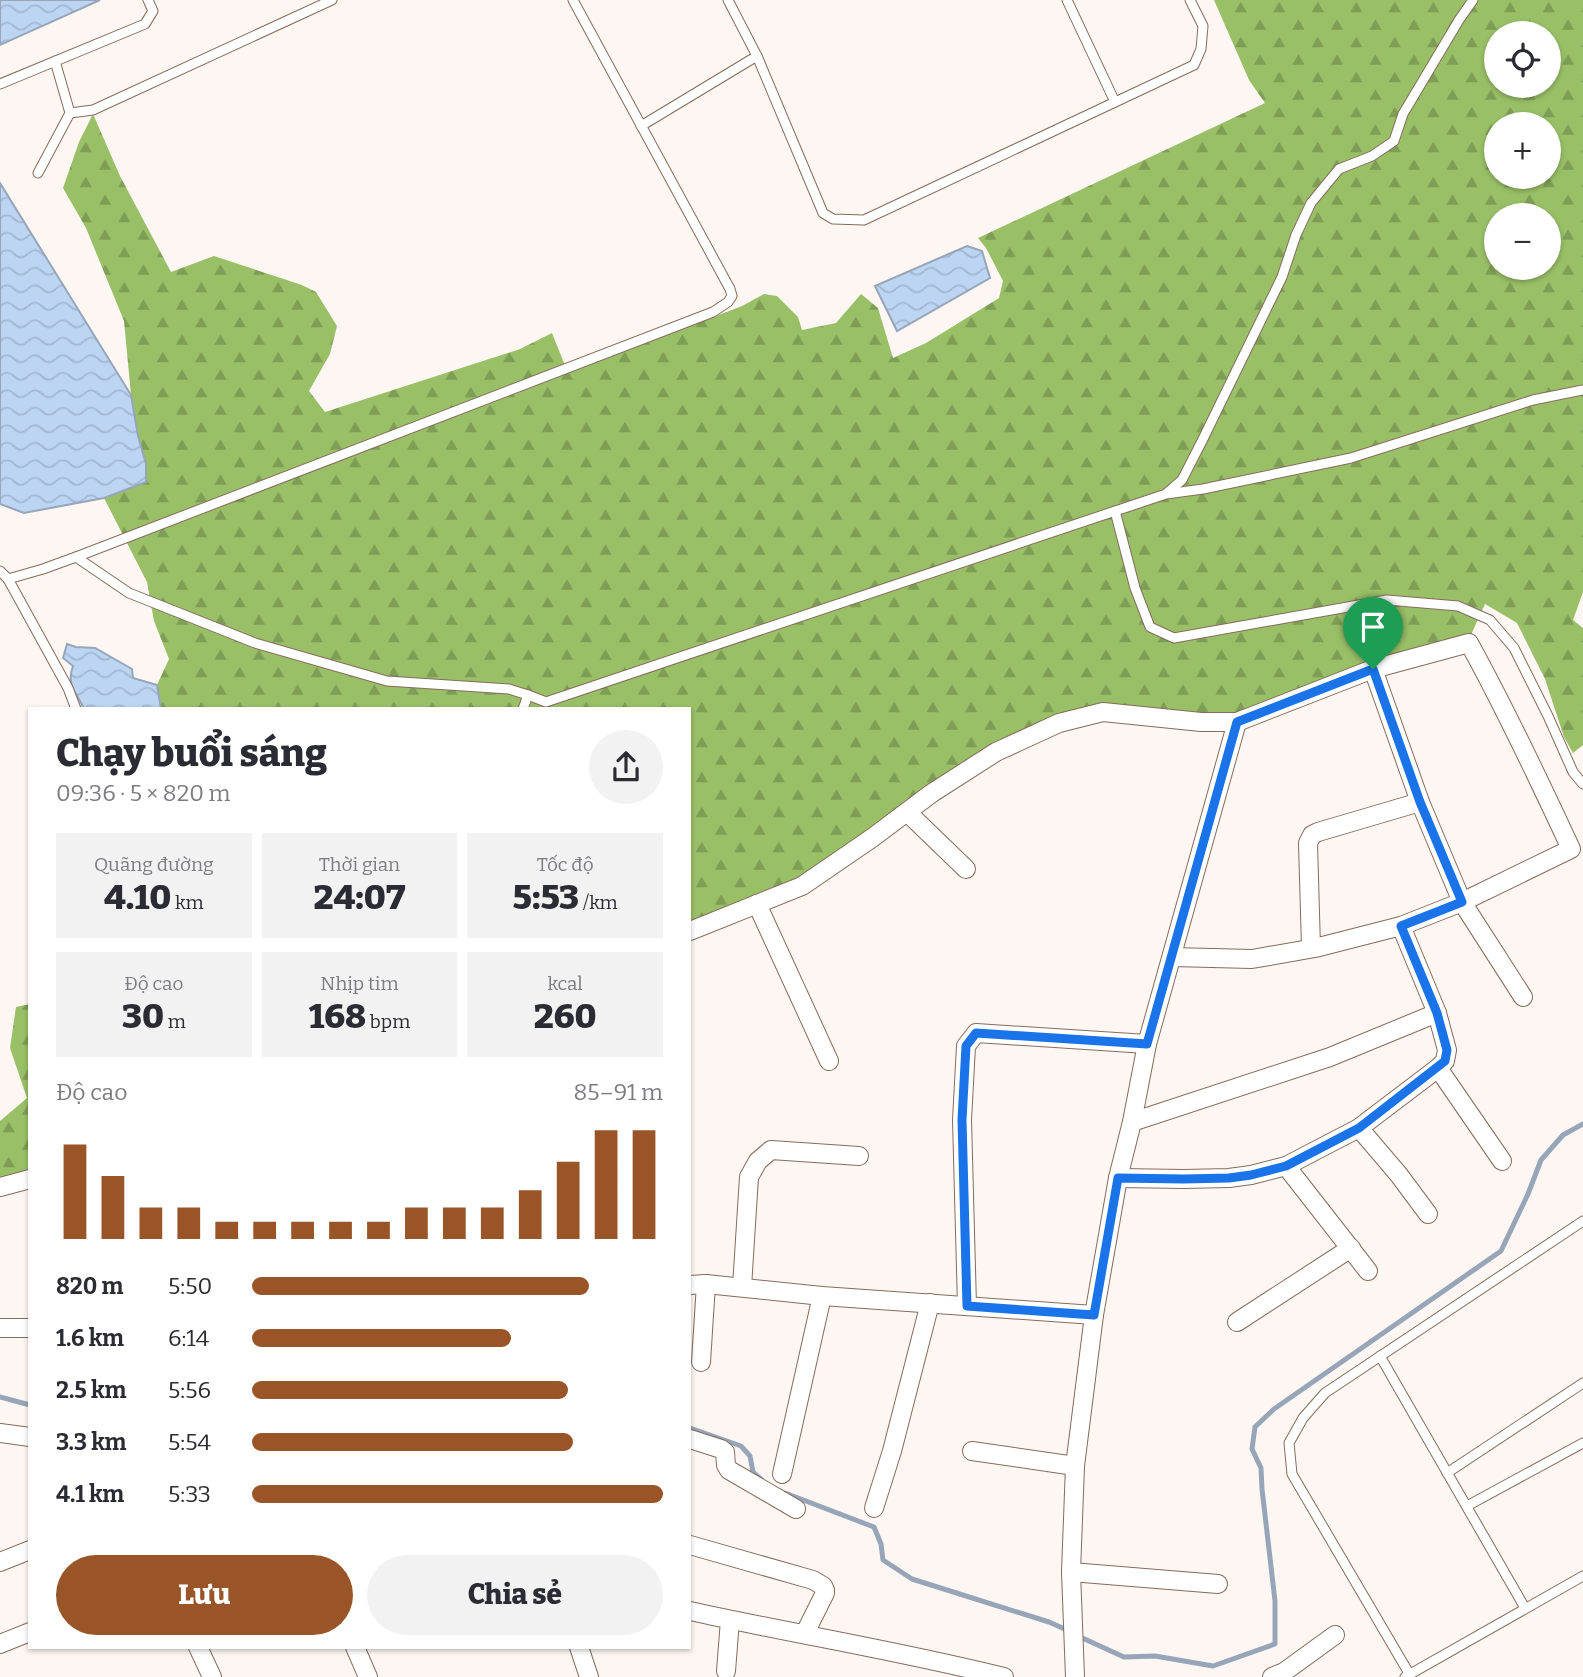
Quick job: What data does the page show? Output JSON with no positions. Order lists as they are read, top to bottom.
{
  "page": {
    "map_buttons": ["+", "−"],
    "heading": ["Chạy buổi sáng", "09:36 · 5 × 820 m"],
    "stats": [
      ["Quãng đường", "4.10 km"],
      ["Thời gian", "24:07"],
      ["Tốc độ", "5:53 /km"],
      ["Độ cao", "30 m"],
      ["Nhịp tim", "168 bpm"],
      ["kcal", "260"]
    ],
    "chart": ["Độ cao", "85–91 m"],
    "list": [
      {
        "name": "820 m",
        "note": "5:50"
      },
      {
        "name": "1.6 km",
        "note": "6:14"
      },
      {
        "name": "2.5 km",
        "note": "5:56"
      },
      {
        "name": "3.3 km",
        "note": "5:54"
      },
      {
        "name": "4.1 km",
        "note": "5:33"
      }
    ],
    "buttons": ["Lưu", "Chia sẻ"]
  }
}
